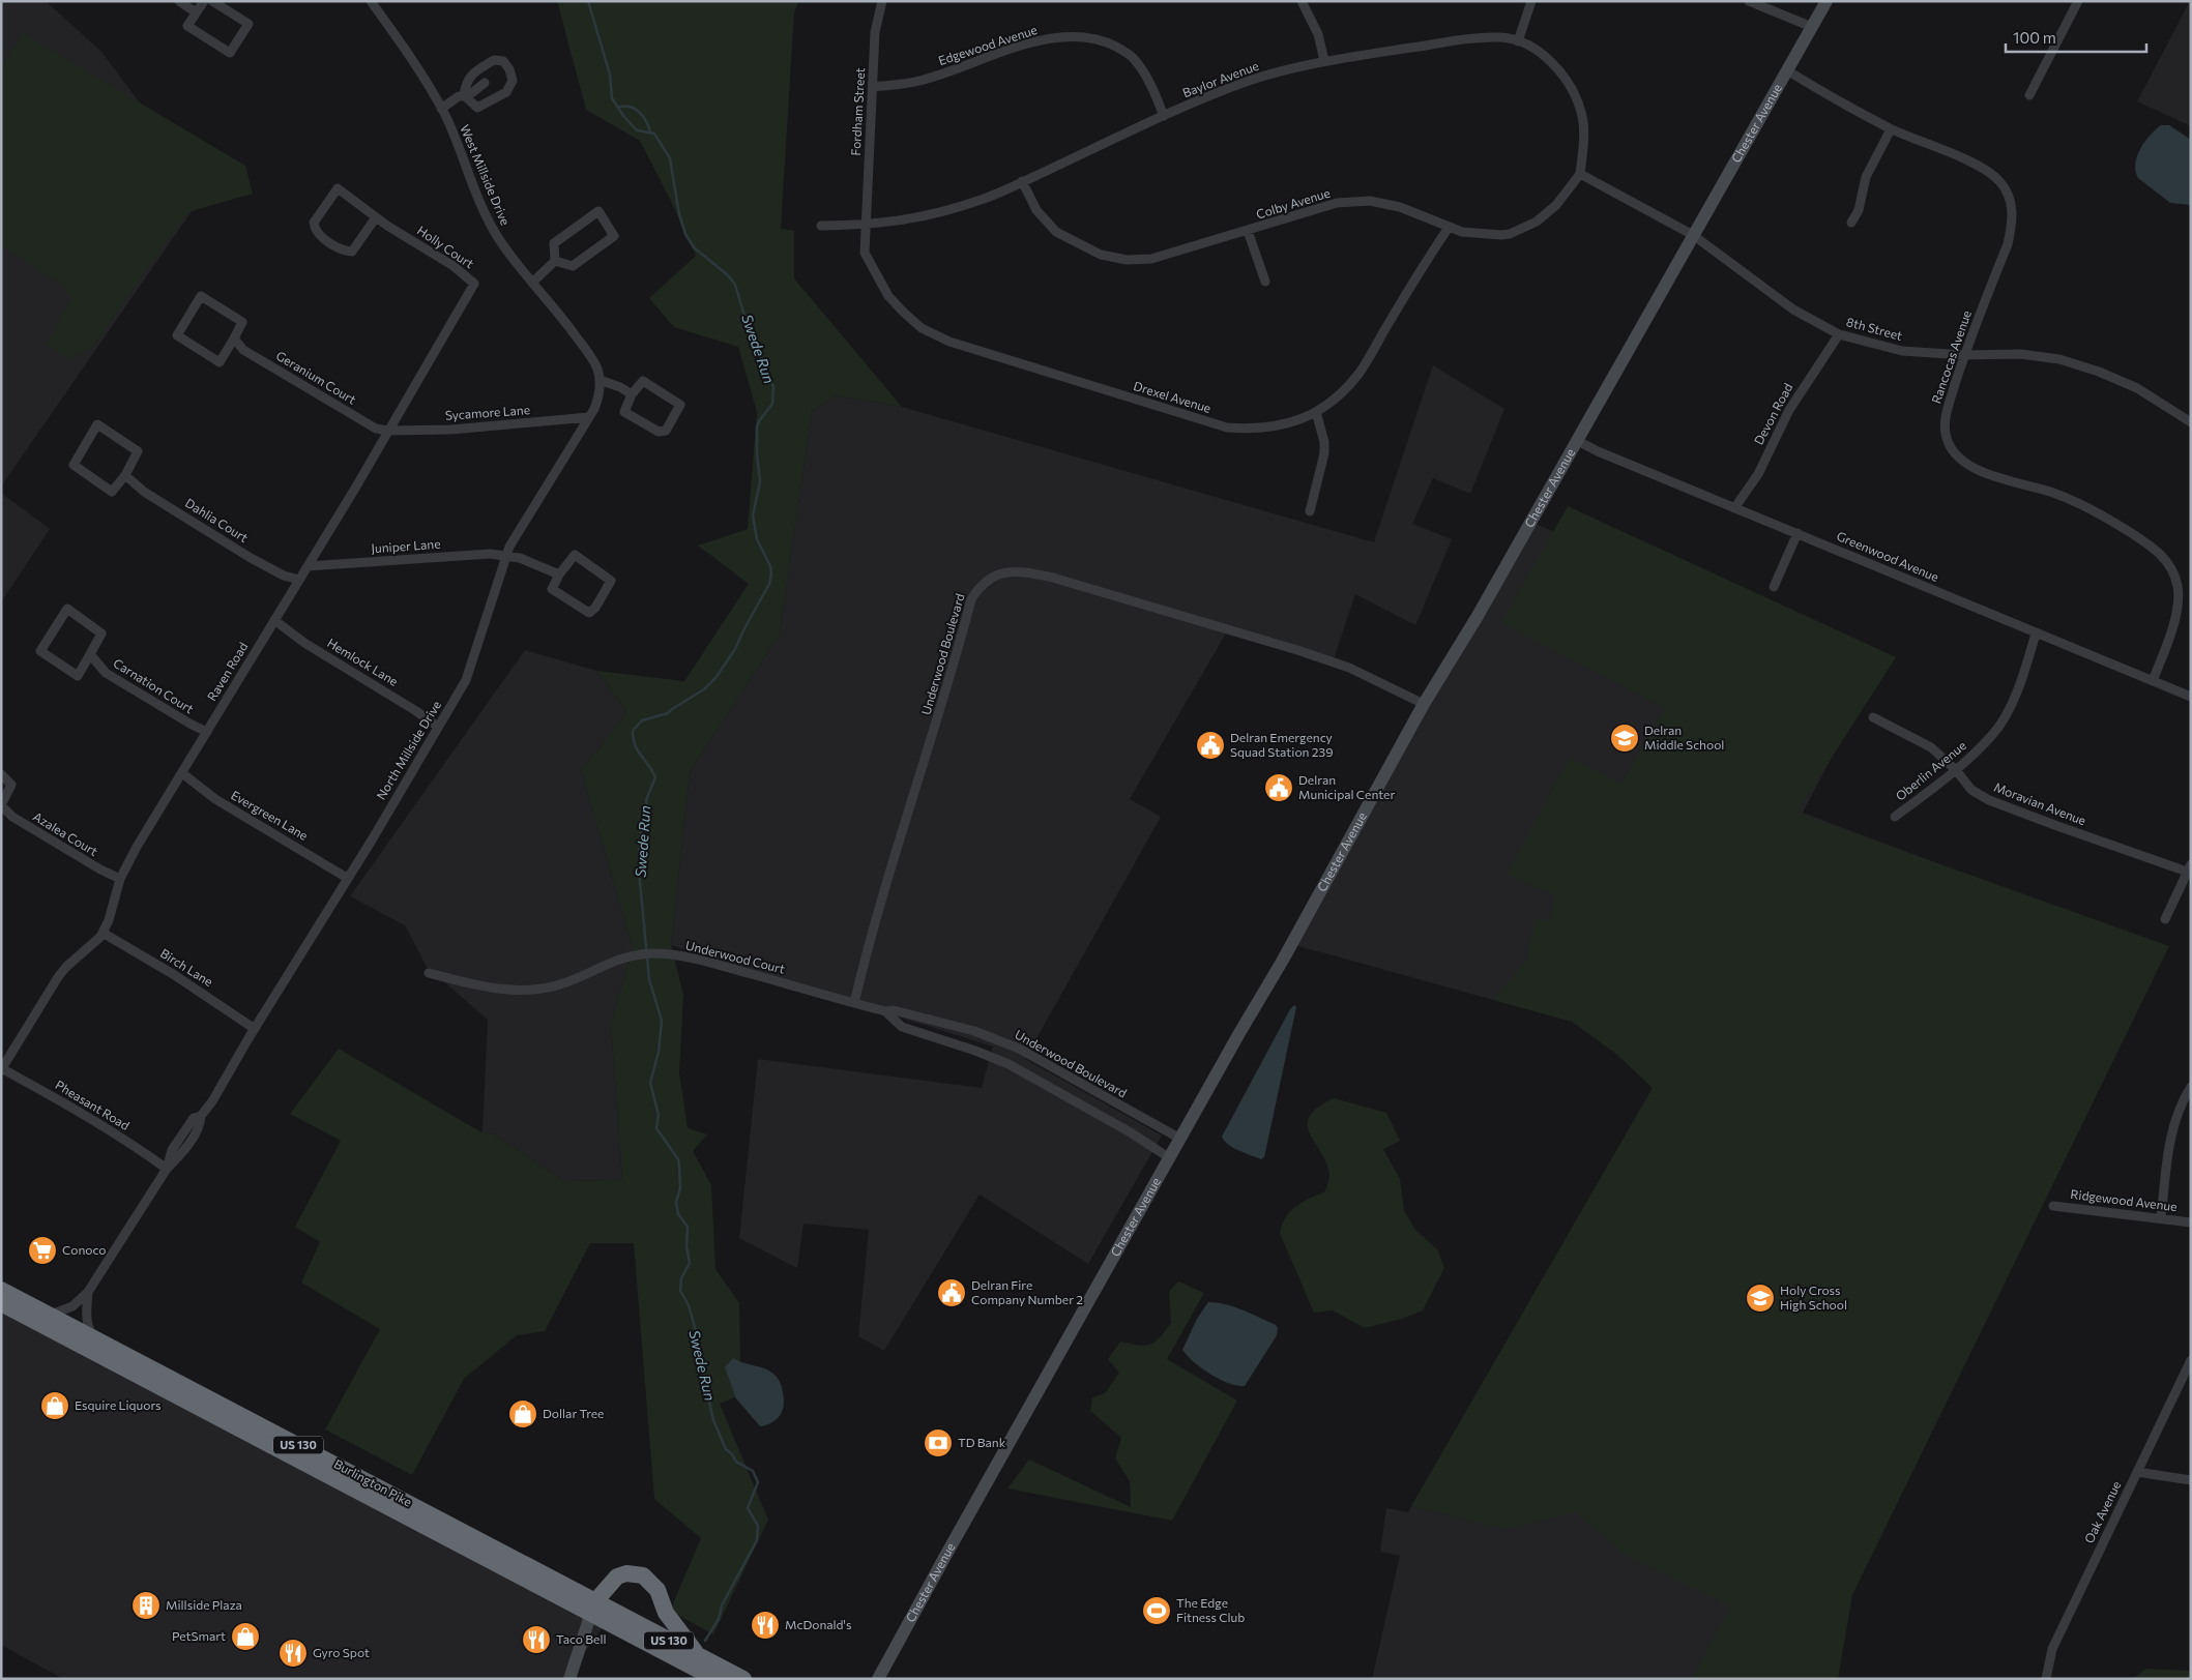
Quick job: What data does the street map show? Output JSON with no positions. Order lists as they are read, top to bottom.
{
  "streets": {
    "highway": ["US 130", "Burlington Pike"],
    "street": [
      "Edgewood Avenue",
      "Baylor Avenue",
      "Fordham Street",
      "Chester Avenue",
      "West Millside Drive",
      "Colby Avenue",
      "Holly Court",
      "8th Street",
      "Rancocas Avenue",
      "Geranium Court",
      "Drexel Avenue",
      "Sycamore Lane",
      "Devon Road",
      "Dahlia Court",
      "Juniper Lane",
      "Greenwood Avenue",
      "Underwood Boulevard",
      "Hemlock Lane",
      "Raven Road",
      "Carnation Court",
      "North Millside Drive",
      "Oberlin Avenue",
      "Moravian Avenue",
      "Evergreen Lane",
      "Azalea Court",
      "Underwood Court",
      "Birch Lane",
      "Pheasant Road",
      "Ridgewood Avenue",
      "Oak Avenue"
    ]
  },
  "crossings": [
    ["Edgewood Avenue", "Baylor Avenue"],
    ["Edgewood Avenue", "Fordham Street"],
    ["Baylor Avenue", "Fordham Street"],
    ["Baylor Avenue", "Colby Avenue"],
    ["Baylor Avenue", "8th Street"],
    ["Baylor Avenue", "Drexel Avenue"],
    ["Fordham Street", "Drexel Avenue"],
    ["Chester Avenue", "8th Street"],
    ["Chester Avenue", "Rancocas Avenue"],
    ["Chester Avenue", "Greenwood Avenue"],
    ["Chester Avenue", "Underwood Boulevard"],
    ["West Millside Drive", "North Millside Drive"],
    ["Colby Avenue", "8th Street"],
    ["Colby Avenue", "Drexel Avenue"],
    ["Holly Court", "Geranium Court"],
    ["Holly Court", "Sycamore Lane"],
    ["Holly Court", "Raven Road"],
    ["8th Street", "Rancocas Avenue"],
    ["8th Street", "Devon Road"],
    ["Rancocas Avenue", "Greenwood Avenue"],
    ["Geranium Court", "Sycamore Lane"],
    ["Geranium Court", "Raven Road"],
    ["Sycamore Lane", "Raven Road"],
    ["Sycamore Lane", "North Millside Drive"],
    ["Devon Road", "Greenwood Avenue"],
    ["Dahlia Court", "Raven Road"],
    ["Juniper Lane", "Raven Road"],
    ["Juniper Lane", "North Millside Drive"],
    ["Greenwood Avenue", "Oberlin Avenue"],
    ["Underwood Boulevard", "Underwood Court"],
    ["Hemlock Lane", "Raven Road"],
    ["Hemlock Lane", "North Millside Drive"],
    ["Raven Road", "Carnation Court"],
    ["Raven Road", "Evergreen Lane"],
    ["Raven Road", "Azalea Court"],
    ["Raven Road", "Birch Lane"],
    ["Raven Road", "Pheasant Road"],
    ["North Millside Drive", "Evergreen Lane"],
    ["North Millside Drive", "Birch Lane"],
    ["North Millside Drive", "Pheasant Road"],
    ["North Millside Drive", "Burlington Pike"],
    ["Oberlin Avenue", "Moravian Avenue"],
    ["Birch Lane", "Pheasant Road"]
  ],
  "water": ["Swede Run"],
  "places": {
    "school or university": ["Delran Middle School", "Holy Cross High School"],
    "public building": ["Delran Emergency Squad Station 239", "Delran Municipal Center", "Delran Fire Company Number 2"],
    "supermarket": ["Conoco"],
    "shop": ["Esquire Liquors", "Dollar Tree", "PetSmart"],
    "bank": ["TD Bank"],
    "building": ["Millside Plaza"],
    "sports": ["The Edge Fitness Club"],
    "restaurant": ["McDonald's", "Taco Bell", "Gyro Spot"]
  },
  "scale_bar": "100 m"
}
